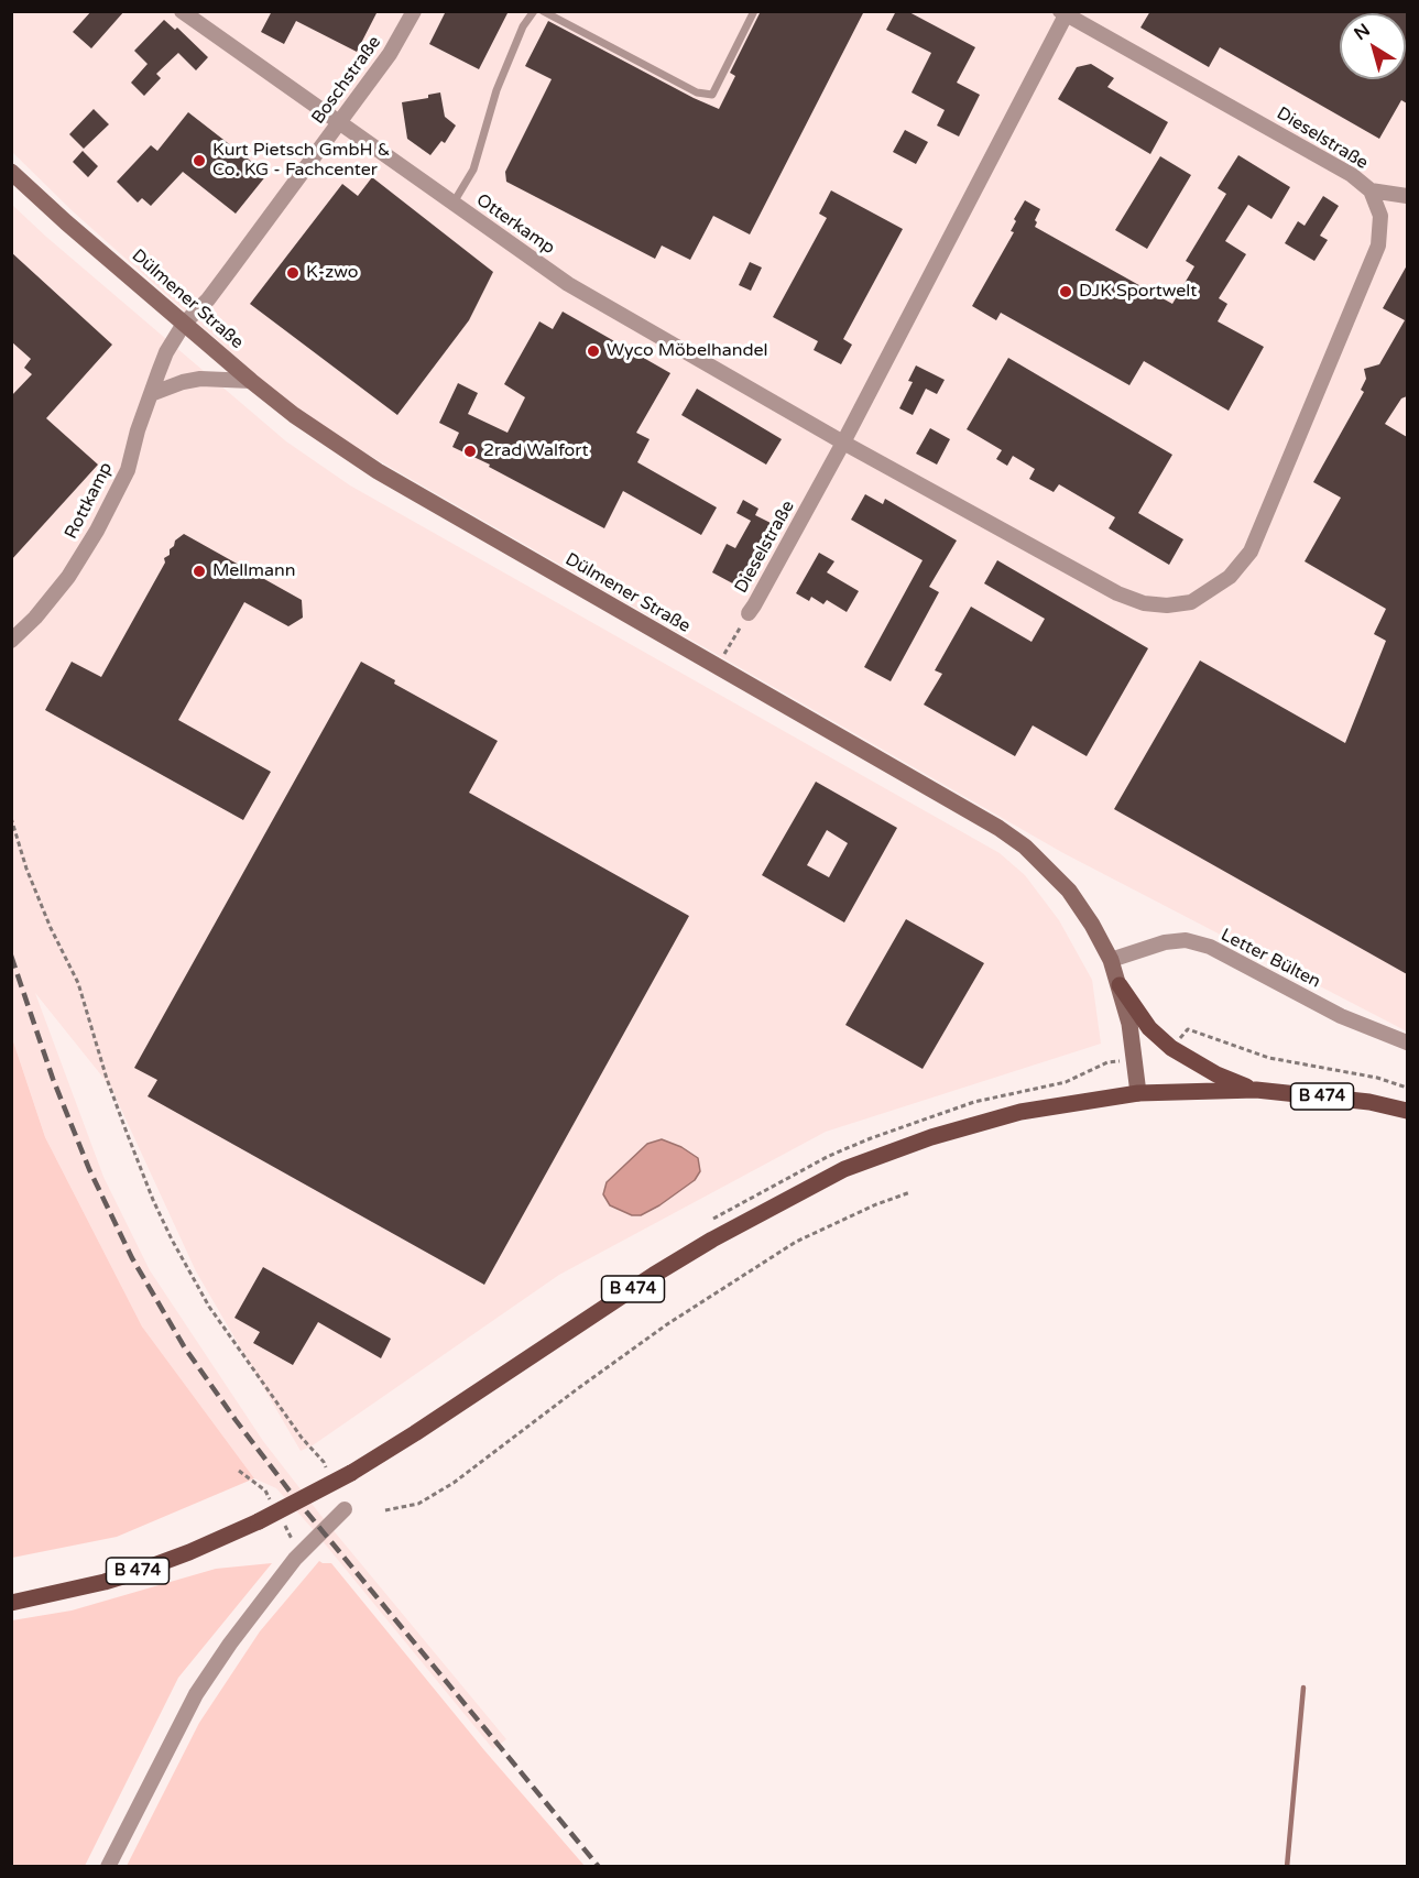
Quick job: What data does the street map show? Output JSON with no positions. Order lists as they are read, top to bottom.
{
  "streets": {
    "main road": ["B 474"],
    "street": [
      "Boschstraße",
      "Dieselstraße",
      "Otterkamp",
      "Dülmener Straße",
      "Rottkamp",
      "Letter Bülten"
    ]
  },
  "crossings": [
    ["Boschstraße", "Otterkamp"],
    ["Boschstraße", "Dülmener Straße"],
    ["Boschstraße", "Rottkamp"],
    ["Dieselstraße", "Otterkamp"],
    ["Dieselstraße", "Dülmener Straße"],
    ["Dülmener Straße", "Rottkamp"],
    ["Dülmener Straße", "Letter Bülten"],
    ["Dülmener Straße", "B 474"]
  ],
  "places": [
    "Kurt Pietsch GmbH & Co. KG - Fachcenter",
    "K-zwo",
    "DJK Sportwelt",
    "Wyco Möbelhandel",
    "2rad Walfort",
    "Mellmann"
  ],
  "north": "top left"
}
